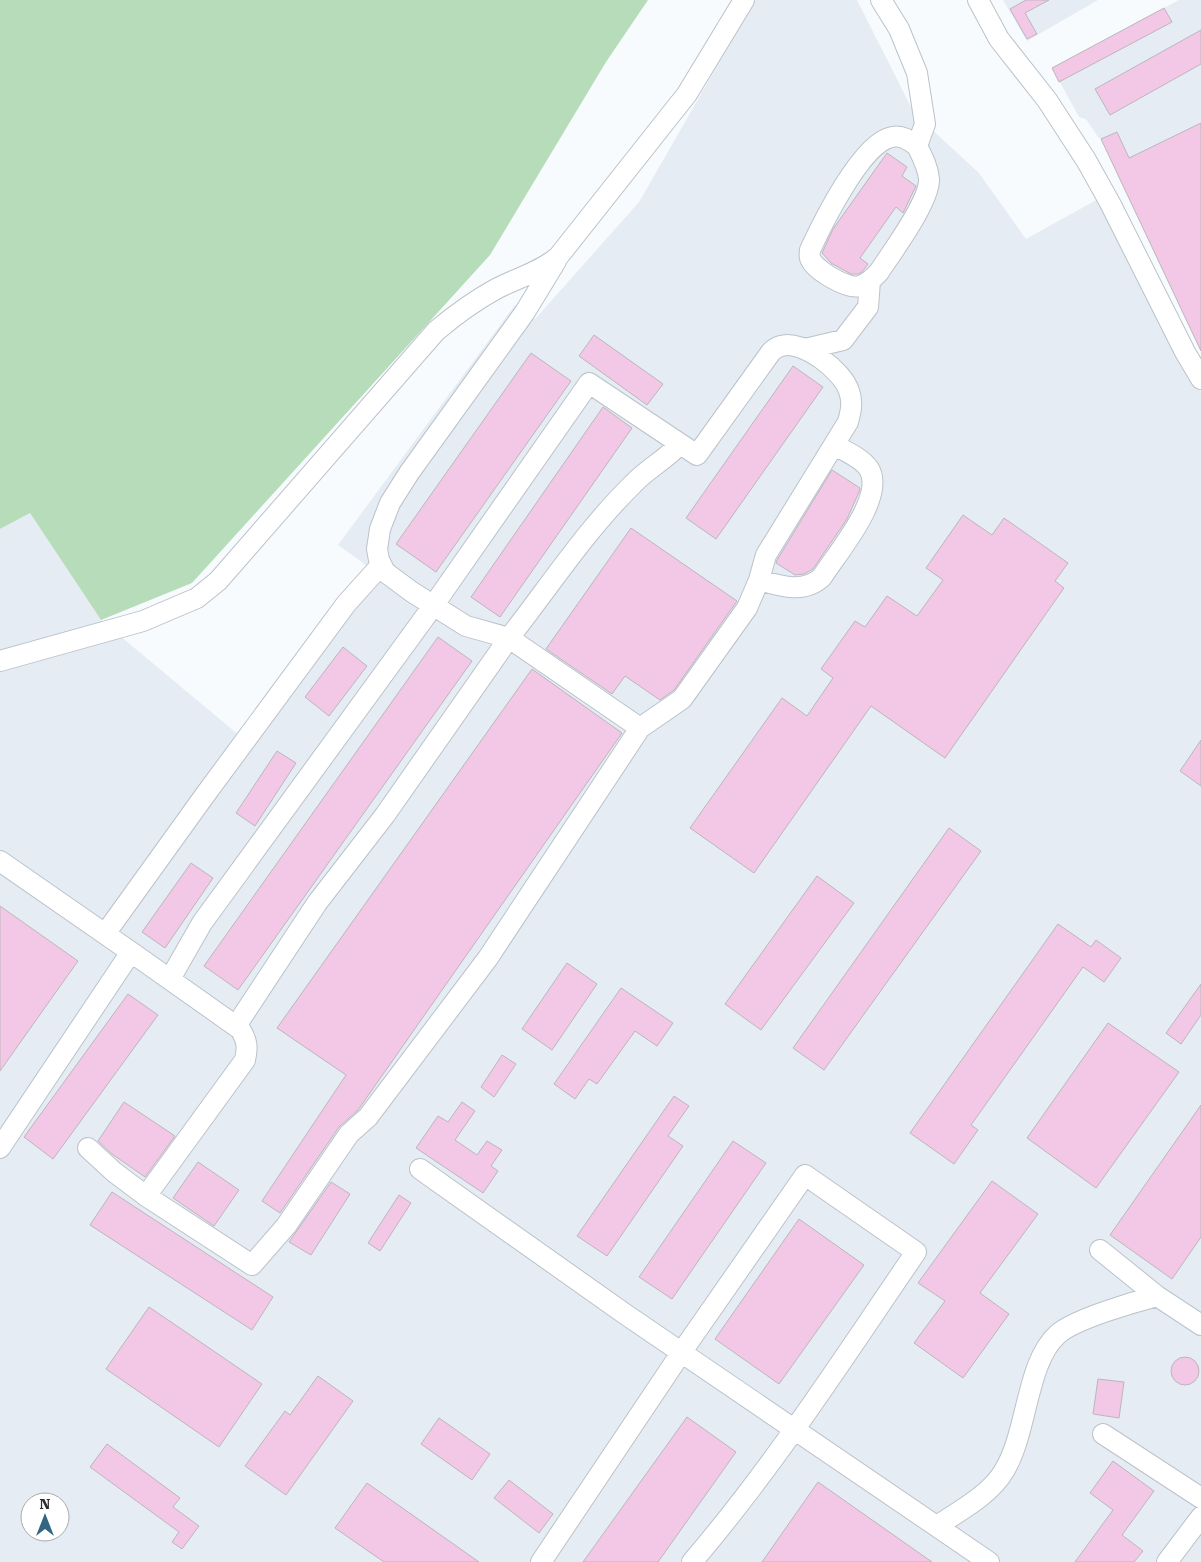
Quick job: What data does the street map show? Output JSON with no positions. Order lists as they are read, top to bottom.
{
  "north": "top"
}
